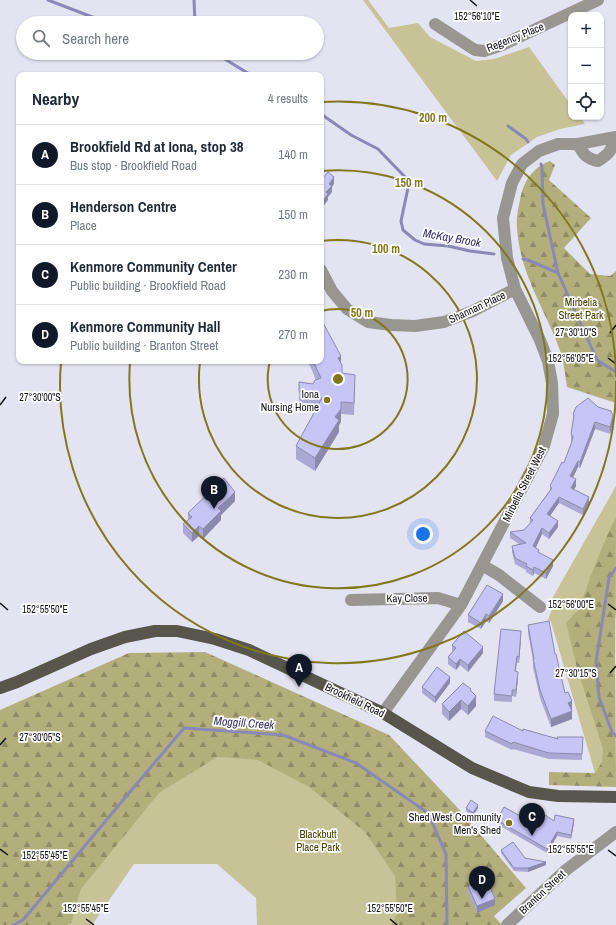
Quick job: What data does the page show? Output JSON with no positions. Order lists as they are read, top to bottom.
{
  "streets": {
    "main road": ["Brookfield Road"],
    "street": [
      "Regency Place",
      "Shannan Place",
      "Mirbelia Street West",
      "Kay Close",
      "Branton Street"
    ]
  },
  "crossings": [
    ["Shannan Place", "Mirbelia Street West"],
    ["Mirbelia Street West", "Kay Close"],
    ["Mirbelia Street West", "Brookfield Road"]
  ],
  "water": ["McKay Brook", "Moggill Creek"],
  "parks": ["Mirbelia Street Park", "Blackbutt Place Park"],
  "places": ["Iona Nursing Home", "Shed West Community Men's Shed"],
  "page": {
    "map_buttons": ["+", "−"],
    "search": "Search here",
    "heading": ["Nearby", "4 results"],
    "list": [
      {
        "mark": "A",
        "name": "Brookfield Rd at Iona, stop 38",
        "note": "Bus stop · Brookfield Road",
        "value": "140 m"
      },
      {
        "mark": "B",
        "name": "Henderson Centre",
        "note": "Place",
        "value": "150 m"
      },
      {
        "mark": "C",
        "name": "Kenmore Community Center",
        "note": "Public building · Brookfield Road",
        "value": "230 m"
      },
      {
        "mark": "D",
        "name": "Kenmore Community Hall",
        "note": "Public building · Branton Street",
        "value": "270 m"
      }
    ],
    "pins": [
      "B",
      "A",
      "C",
      "D"
    ]
  },
  "coordinates": [
    "152°56'10\"E",
    "27°30'10\"S",
    "152°56'05\"E",
    "27°30'00\"S",
    "152°56'00\"E",
    "152°55'50\"E",
    "27°30'15\"S",
    "27°30'05\"S",
    "152°55'55\"E",
    "152°55'45\"E"
  ],
  "rings": [
    "200 m",
    "150 m",
    "100 m",
    "50 m"
  ]
}
